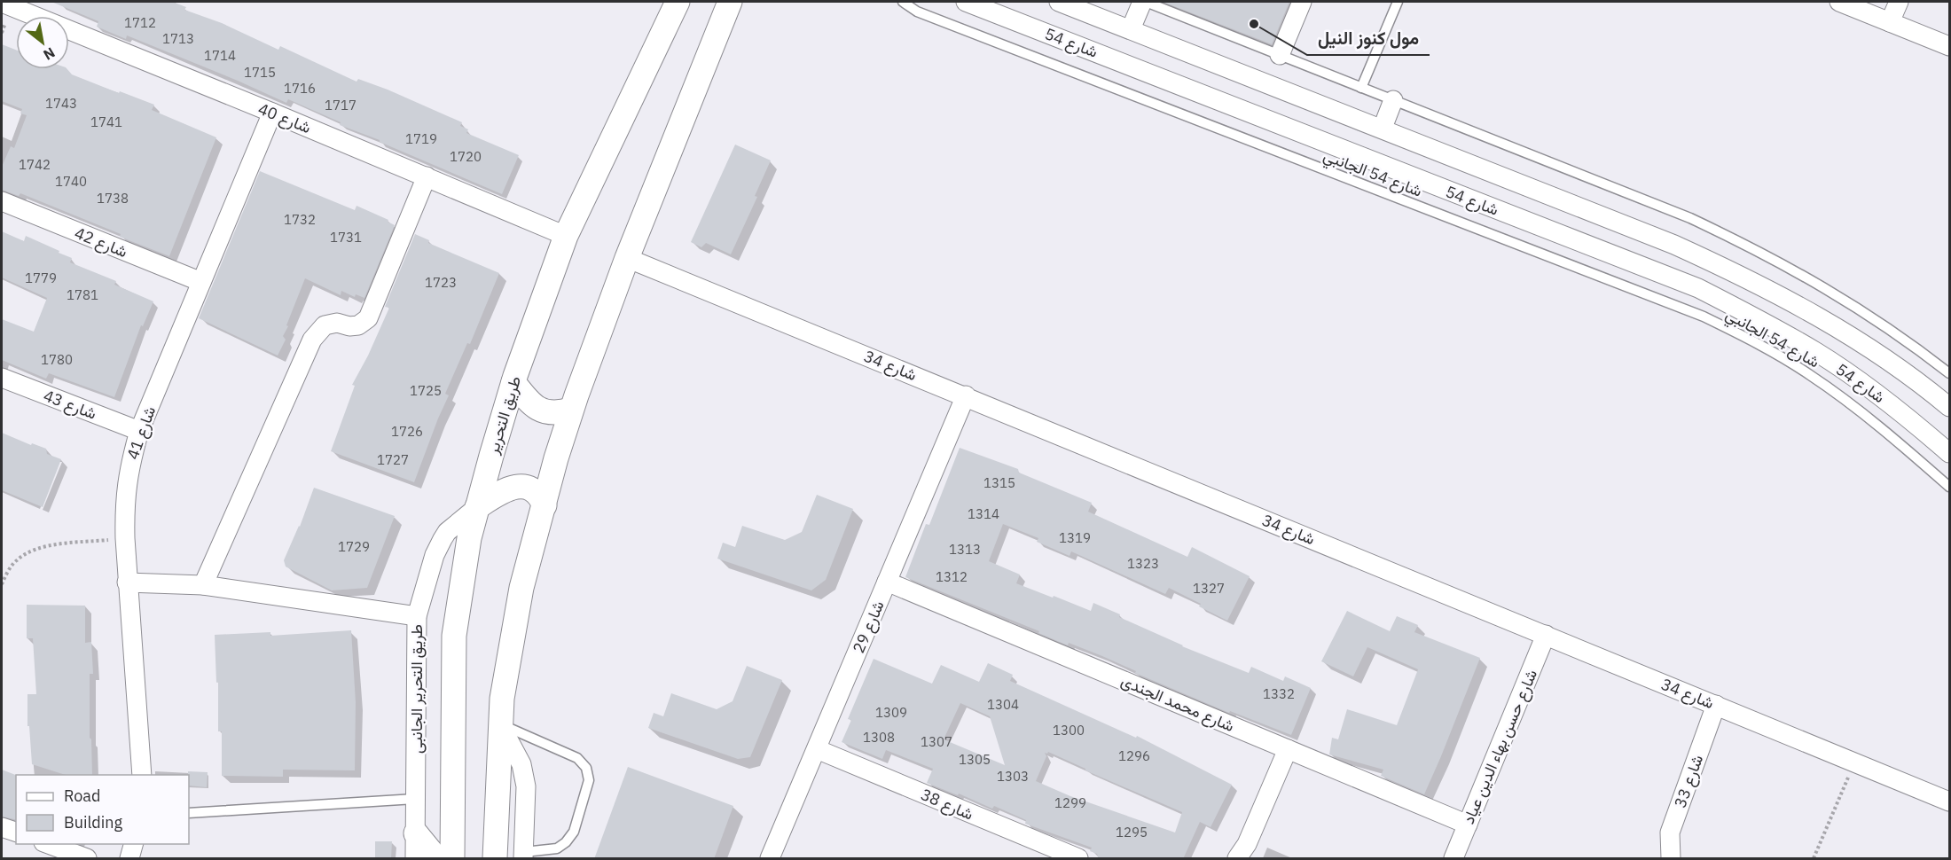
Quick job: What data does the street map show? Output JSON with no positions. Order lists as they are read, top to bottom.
{
  "streets": {
    "street": [
      "شارع 54",
      "شارع 40",
      "شارع 42",
      "شارع 34",
      "شارع 43",
      "طريق التحرير",
      "شارع 41",
      "شارع 29",
      "طريق التحرير الجانبى",
      "شارع محمد الجندى",
      "شارع حسن بهاء الدين عياد",
      "شارع 33",
      "شارع 38"
    ],
    "lane": ["شارع 54 الجانبي"]
  },
  "crossings": [
    ["شارع 40", "طريق التحرير"],
    ["شارع 40", "شارع 41"],
    ["شارع 42", "شارع 41"],
    ["شارع 34", "شارع 29"],
    ["شارع 34", "شارع حسن بهاء الدين عياد"],
    ["شارع 34", "شارع 33"],
    ["شارع 43", "شارع 41"],
    ["طريق التحرير", "طريق التحرير الجانبى"],
    ["شارع 29", "شارع محمد الجندى"],
    ["شارع 29", "شارع 38"],
    ["شارع محمد الجندى", "شارع حسن بهاء الدين عياد"]
  ],
  "places": ["مول كنوز النيل"],
  "house_numbers": [
    "1712",
    "1713",
    "1714",
    "1715",
    "1716",
    "1743",
    "1717",
    "1741",
    "1719",
    "1720",
    "1742",
    "1740",
    "1738",
    "1732",
    "1731",
    "1779",
    "1723",
    "1781",
    "1780",
    "1725",
    "1726",
    "1727",
    "1315",
    "1314",
    "1319",
    "1729",
    "1313",
    "1323",
    "1312",
    "1327",
    "1332",
    "1304",
    "1309",
    "1300",
    "1308",
    "1307",
    "1296",
    "1305",
    "1303",
    "1299",
    "1295"
  ],
  "legend": ["Road", "Building"],
  "north": "bottom right"
}
